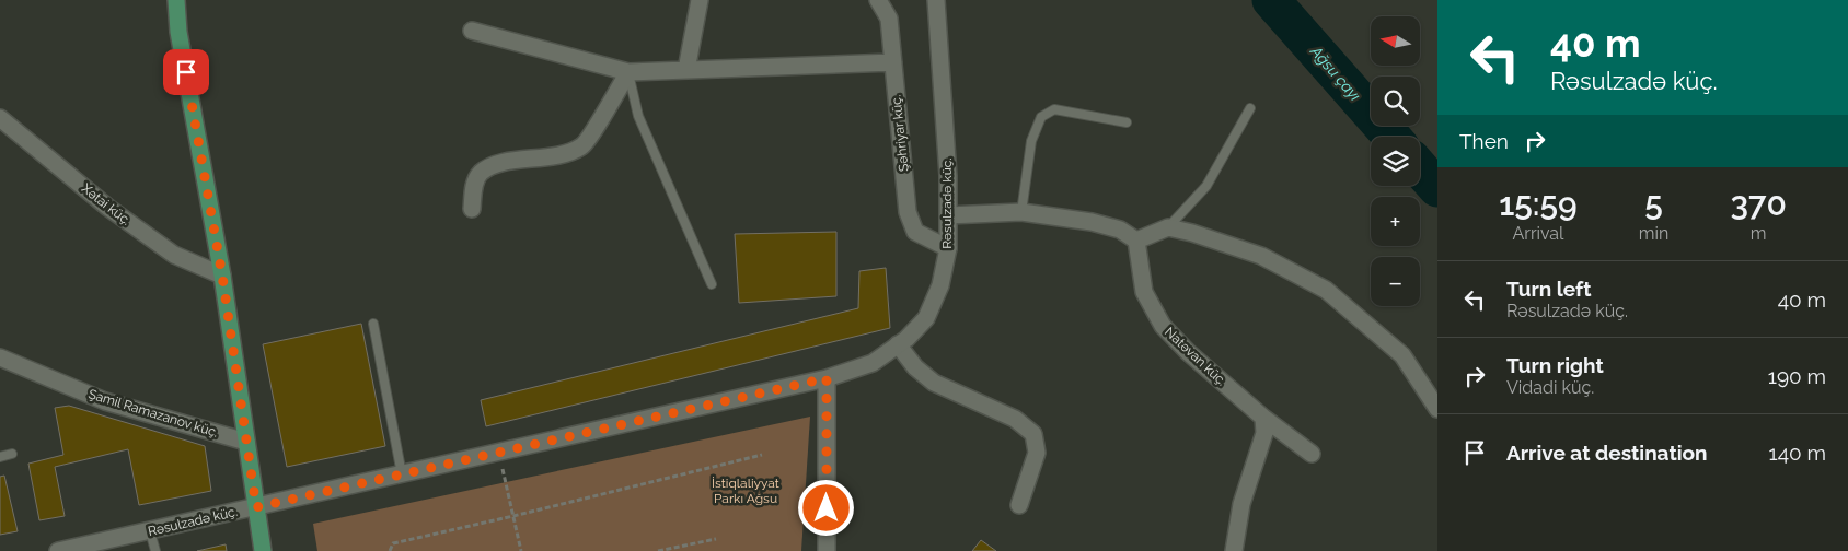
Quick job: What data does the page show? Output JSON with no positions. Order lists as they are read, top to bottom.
{
  "streets": {
    "street": [
      "Şəhriyar küç.",
      "Rəsulzadə küç.",
      "Xətai küç.",
      "Natəvan küç.",
      "Şamil Ramazanov küç."
    ]
  },
  "crossings": [
    ["Şəhriyar küç.", "Rəsulzadə küç."]
  ],
  "water": ["Ağsu çayı"],
  "parks": ["İstiqlaliyyat Parkı Ağsu"],
  "north": "left",
  "page": {
    "turn": ["40 m", "Rəsulzadə küç."],
    "map_buttons": ["+", "−"],
    "then": "Then",
    "eta": [
      "15:59",
      "Arrival",
      "5",
      "min",
      "370",
      "m"
    ],
    "list": [
      {
        "name": "Turn left",
        "note": "Rəsulzadə küç.",
        "value": "40 m"
      },
      {
        "name": "Turn right",
        "note": "Vidadi küç.",
        "value": "190 m"
      },
      {
        "name": "Arrive at destination",
        "value": "140 m"
      }
    ]
  }
}
